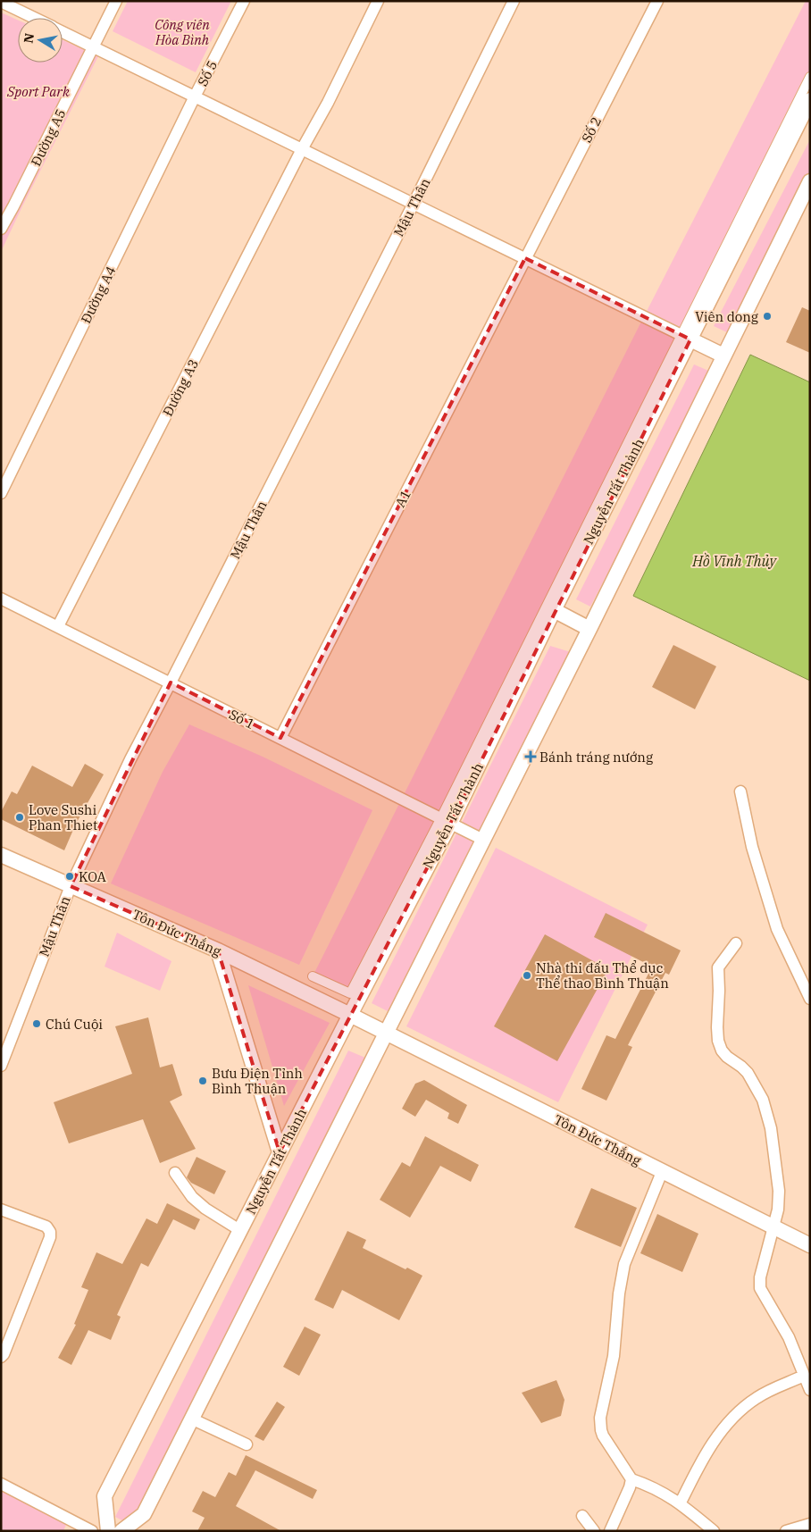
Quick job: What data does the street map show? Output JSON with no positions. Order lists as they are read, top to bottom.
{
  "streets": {
    "street": [
      "Số 5",
      "Số 2",
      "Đường A5",
      "Mậu Thân",
      "Đường A4",
      "Đường A3",
      "Nguyễn Tất Thành",
      "A1",
      "Số 1",
      "Tôn Đức Thắng"
    ]
  },
  "crossings": [
    ["Số 5", "Đường A4"],
    ["Số 2", "A1"],
    ["Mậu Thân", "Số 1"],
    ["Mậu Thân", "Tôn Đức Thắng"],
    ["Đường A3", "Số 1"],
    ["Nguyễn Tất Thành", "Số 1"],
    ["Nguyễn Tất Thành", "Tôn Đức Thắng"],
    ["A1", "Số 1"]
  ],
  "water": ["Hồ Vĩnh Thủy"],
  "parks": ["Công viên Hòa Bình", "Sport Park"],
  "places": {
    "other": [
      "Viên dong",
      "Love Sushi Phan Thiet",
      "KOA",
      "Nhà thi đấu Thể dục Thể thao Bình Thuận",
      "Chú Cuội",
      "Bưu Điện Tỉnh Bình Thuận"
    ],
    "health": ["Bánh tráng nướng"]
  },
  "north": "left"
}
